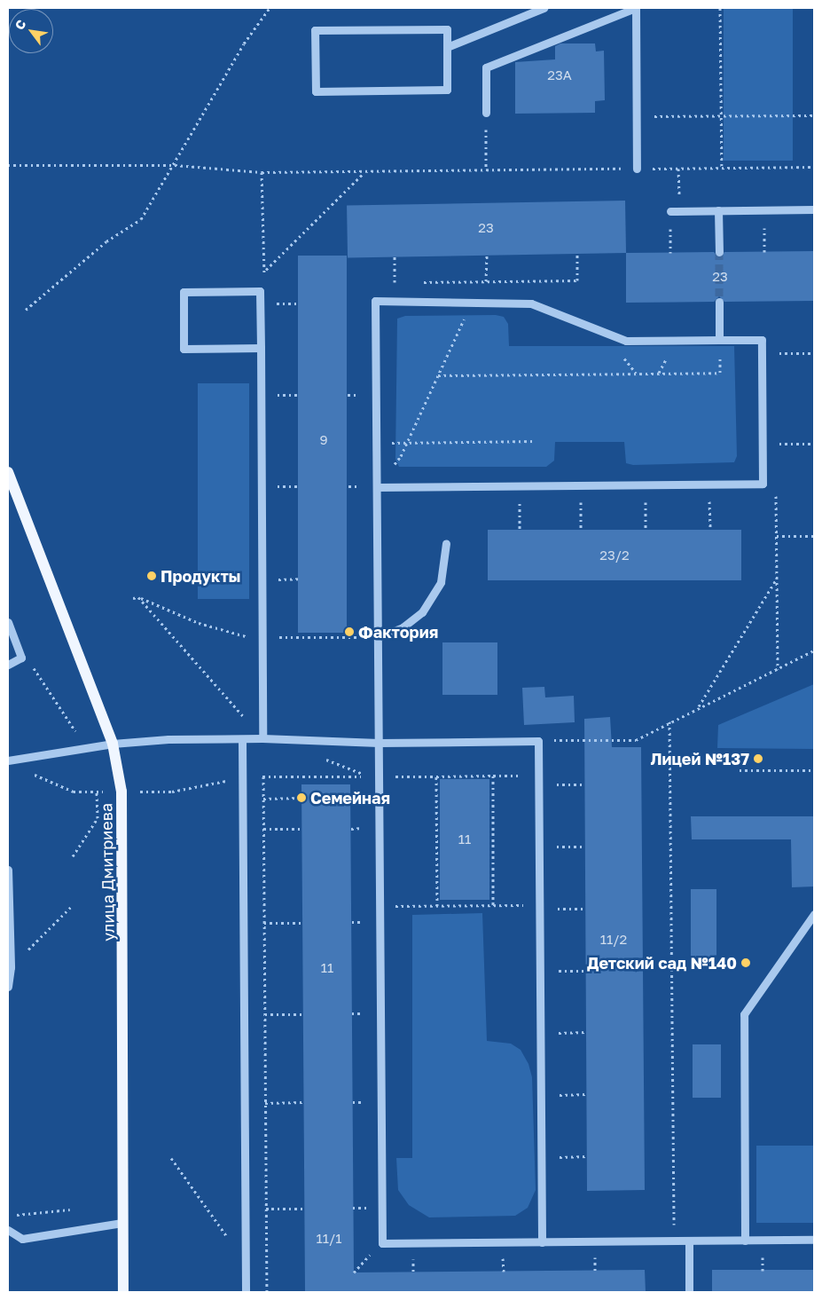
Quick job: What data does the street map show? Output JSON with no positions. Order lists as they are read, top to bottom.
{
  "streets": {
    "main road": ["улица Дмитриева"]
  },
  "places": [
    "Продукты",
    "Фактория",
    "Лицей №137",
    "Семейная",
    "Детский сад №140"
  ],
  "house_numbers": [
    "23А",
    "23",
    "23",
    "9",
    "23/2",
    "11",
    "11/2",
    "11",
    "11/1"
  ],
  "north": "top left"
}
